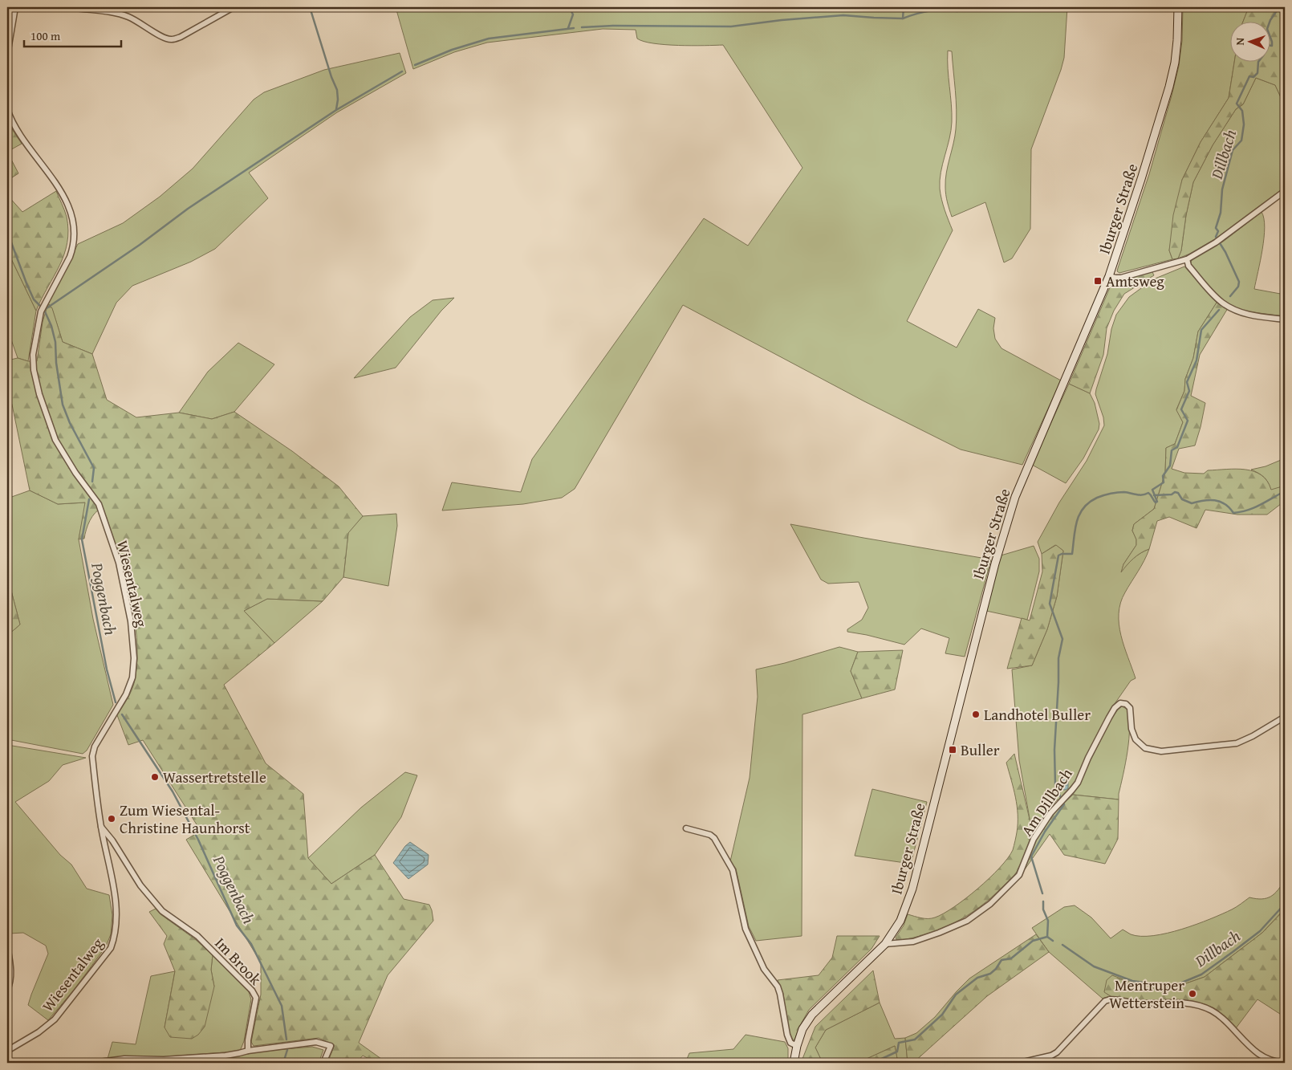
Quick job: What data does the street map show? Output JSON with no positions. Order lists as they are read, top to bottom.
{
  "streets": {
    "main road": ["Iburger Straße"],
    "street": ["Wiesentalweg", "Am Dillbach", "Im Brook"]
  },
  "crossings": [
    ["Iburger Straße", "Am Dillbach"],
    ["Wiesentalweg", "Im Brook"]
  ],
  "water": ["Dillbach", "Poggenbach"],
  "places": {
    "transit": ["Amtsweg", "Buller"],
    "other": [
      "Landhotel Buller",
      "Wassertretstelle",
      "Zum Wiesental- Christine Haunhorst",
      "Mentruper Wetterstein"
    ]
  },
  "scale_bar": "100 m",
  "north": "left"
}
